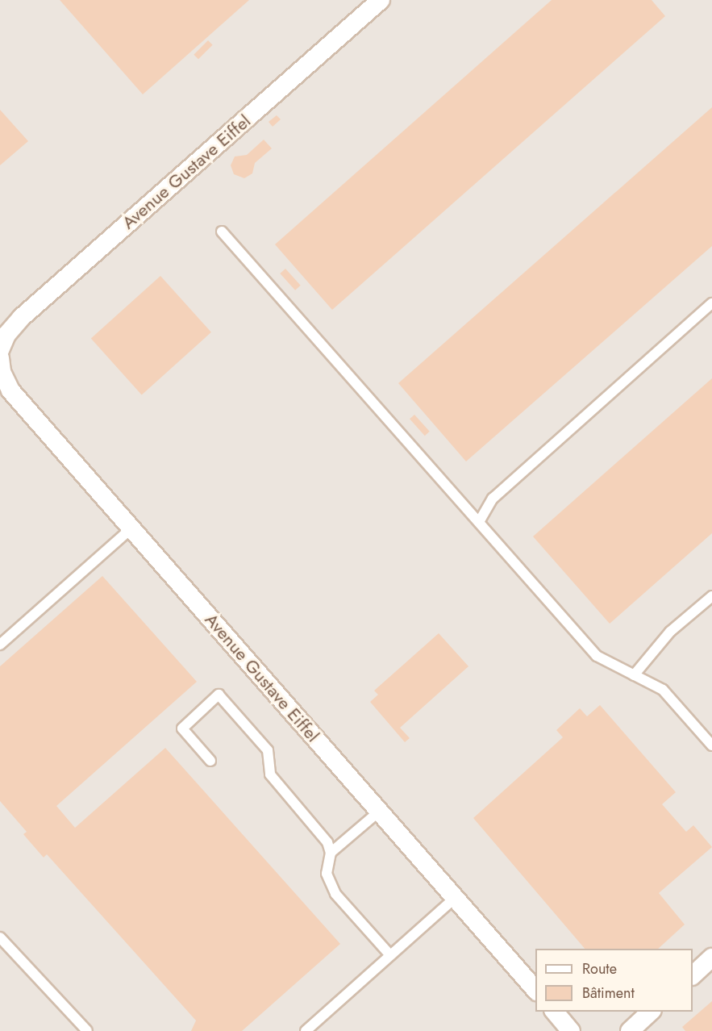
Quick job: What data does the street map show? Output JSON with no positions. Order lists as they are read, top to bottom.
{
  "streets": {
    "street": ["Avenue Gustave Eiffel"]
  },
  "legend": ["Route", "Bâtiment"]
}
